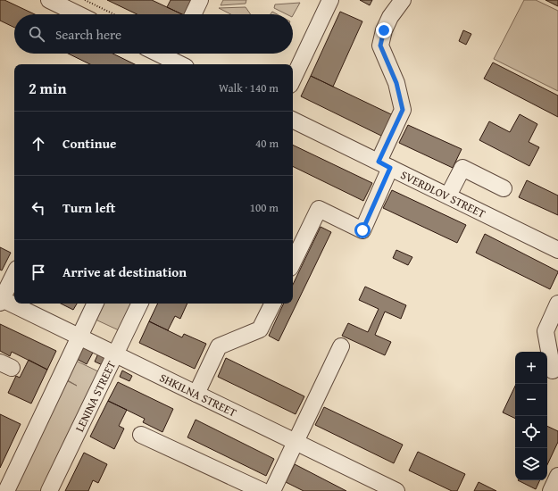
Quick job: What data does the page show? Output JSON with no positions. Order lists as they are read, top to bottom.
{
  "streets": {
    "street": ["SVERDLOV STREET", "SHKILNA STREET", "LENINA STREET"]
  },
  "crossings": [
    ["SHKILNA STREET", "LENINA STREET"]
  ],
  "page": {
    "search": "Search here",
    "heading": ["2 min", "Walk · 140 m"],
    "list": [
      ["Continue", "40 m"],
      ["Turn left", "100 m"],
      "Arrive at destination"
    ],
    "map_buttons": ["+", "−"]
  }
}
